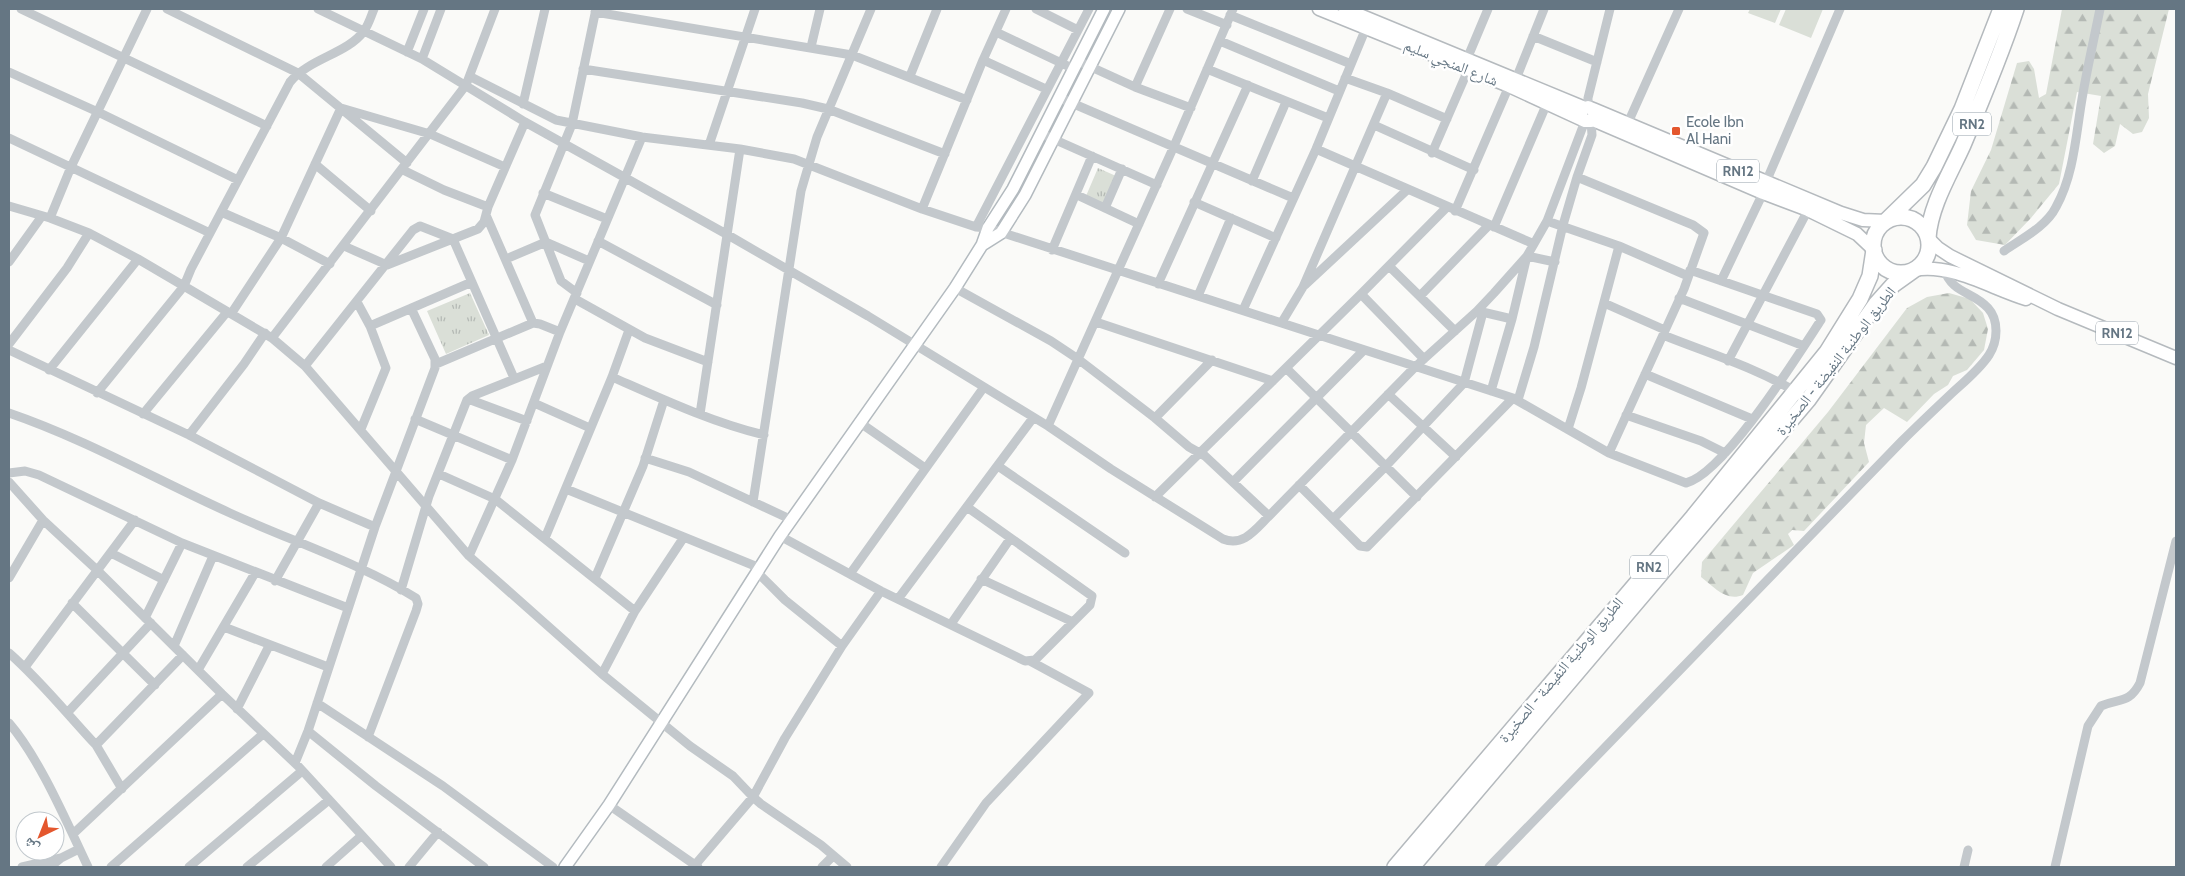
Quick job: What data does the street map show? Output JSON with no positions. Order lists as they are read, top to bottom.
{
  "streets": {
    "highway": ["RN2", "الطريق الوطنية النفيضة - الصخيرة"],
    "main road": ["شارع المنجي سليم", "RN12"]
  },
  "crossings": [
    ["شارع المنجي سليم", "RN2"],
    ["شارع المنجي سليم", "RN12"],
    ["شارع المنجي سليم", "الطريق الوطنية النفيضة - الصخيرة"],
    ["RN2", "RN12"],
    ["RN2", "الطريق الوطنية النفيضة - الصخيرة"],
    ["RN12", "الطريق الوطنية النفيضة - الصخيرة"]
  ],
  "places": {
    "transit": ["Ecole Ibn Al Hani"]
  },
  "north": "bottom left"
}
